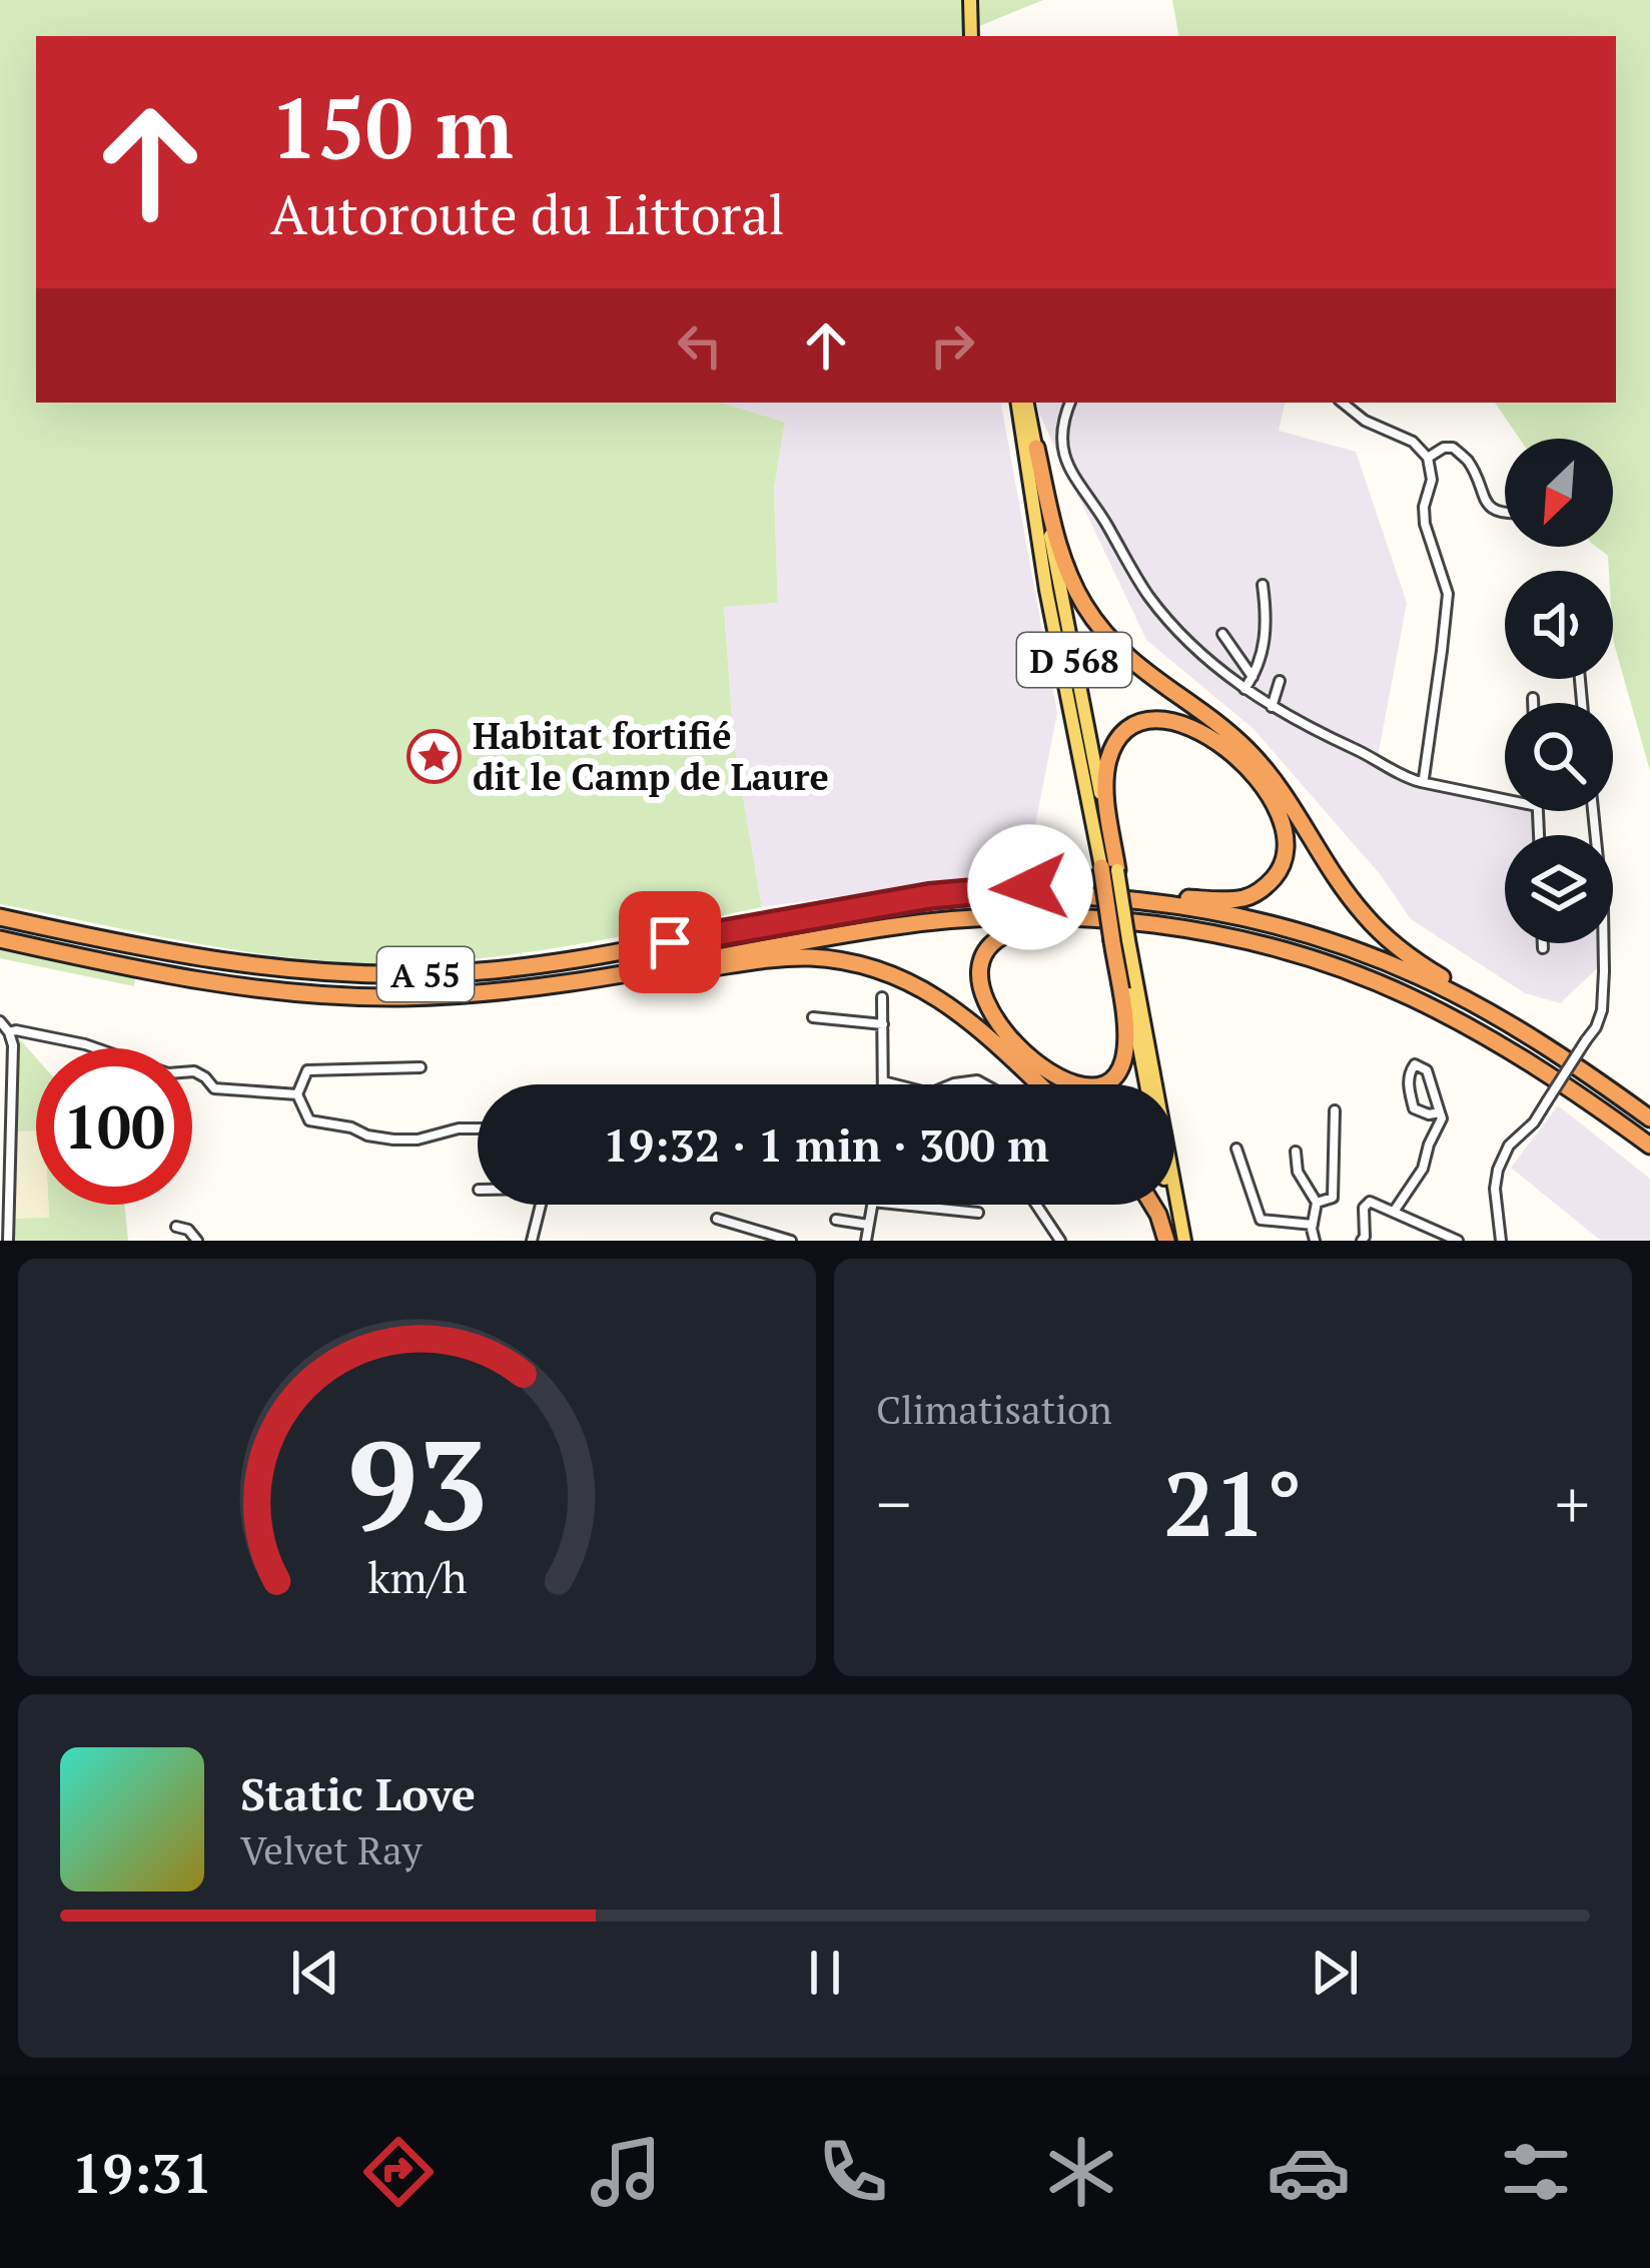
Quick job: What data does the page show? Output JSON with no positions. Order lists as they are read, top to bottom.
{
  "streets": {
    "highway": ["A 55"],
    "main road": ["D 568"]
  },
  "places": {
    "place": ["Habitat fortifié dit le Camp de Laure"]
  },
  "north": "bottom left",
  "page": {
    "turn": ["150 m", "Autoroute du Littoral"],
    "limit": "100",
    "trip": "19:32 · 1 min · 300 m",
    "tile": "Climatisation",
    "heat": ["−", "21°", "+"],
    "song": ["Static Love", "Velvet Ray"],
    "tabs": "19:31",
    "gauge": ["93", "km/h"]
  }
}
